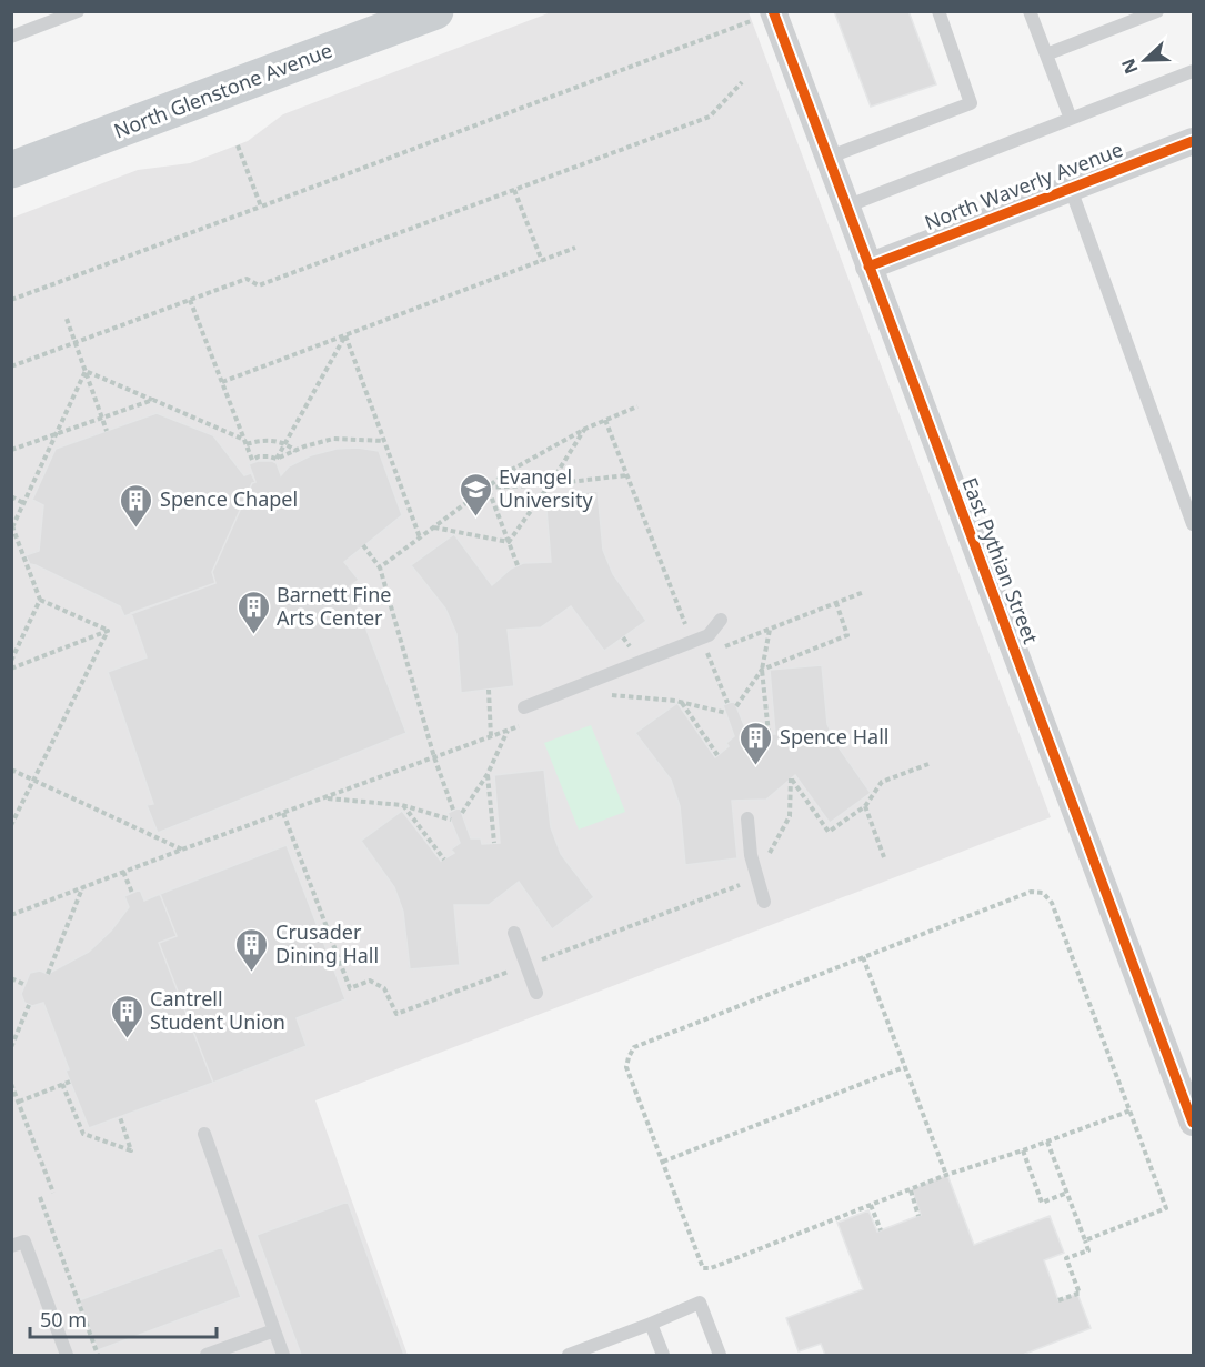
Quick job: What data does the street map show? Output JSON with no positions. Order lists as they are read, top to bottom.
{
  "streets": {
    "main road": ["North Glenstone Avenue"],
    "street": ["North Waverly Avenue", "East Pythian Street"]
  },
  "crossings": [
    ["North Waverly Avenue", "East Pythian Street"]
  ],
  "places": {
    "school or university": ["Evangel University"],
    "building": [
      "Spence Chapel",
      "Barnett Fine Arts Center",
      "Spence Hall",
      "Crusader Dining Hall",
      "Cantrell Student Union"
    ]
  },
  "scale_bar": "50 m",
  "north": "left"
}
